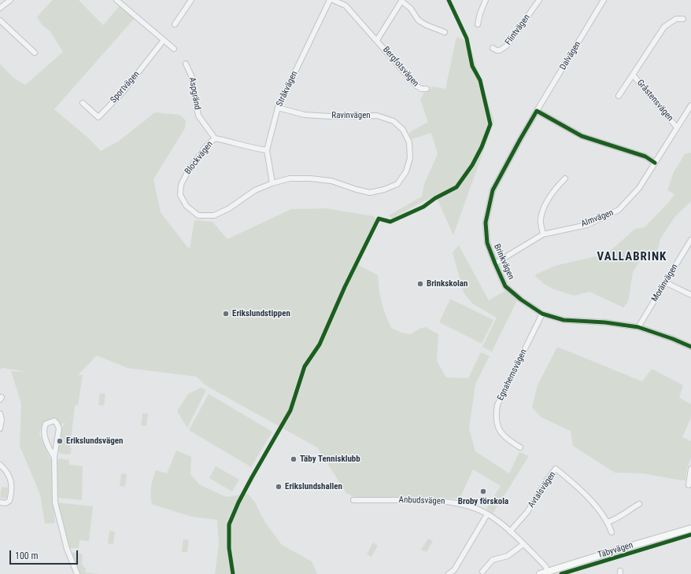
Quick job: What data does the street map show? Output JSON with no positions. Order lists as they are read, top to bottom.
{
  "streets": {
    "main road": ["Täbyvägen"],
    "street": [
      "Flintvägen",
      "Dalvägen",
      "Bergfotsvägen",
      "Sportvägen",
      "Stråkvägen",
      "Aspgränd",
      "Gråstensvägen",
      "Ravinvägen",
      "Blockvägen",
      "Almvägen",
      "Brinkvägen",
      "Moränvägen",
      "Egnahemsvägen",
      "Avtalsvägen",
      "Anbudsvägen"
    ]
  },
  "crossings": [
    ["Dalvägen", "Brinkvägen"],
    ["Stråkvägen", "Ravinvägen"],
    ["Stråkvägen", "Blockvägen"],
    ["Aspgränd", "Blockvägen"],
    ["Gråstensvägen", "Almvägen"],
    ["Ravinvägen", "Blockvägen"],
    ["Almvägen", "Brinkvägen"],
    ["Brinkvägen", "Moränvägen"],
    ["Brinkvägen", "Egnahemsvägen"],
    ["Avtalsvägen", "Anbudsvägen"],
    ["Anbudsvägen", "Täbyvägen"]
  ],
  "districts": ["VALLABRINK"],
  "places": [
    "Brinkskolan",
    "Erikslundstippen",
    "Erikslundsvägen",
    "Täby Tennisklubb",
    "Erikslundshallen",
    "Broby förskola"
  ],
  "scale_bar": "100 m"
}
